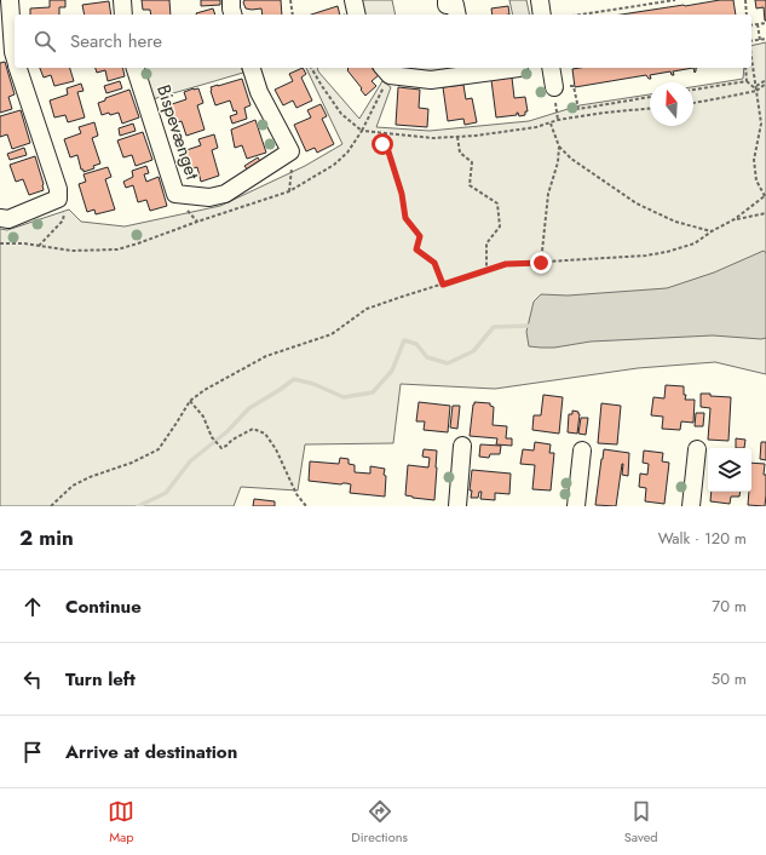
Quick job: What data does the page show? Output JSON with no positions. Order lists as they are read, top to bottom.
{
  "streets": {
    "street": ["Bispevænget"]
  },
  "north": "top",
  "page": {
    "search": "Search here",
    "heading": ["2 min", "Walk · 120 m"],
    "list": [
      ["Continue", "70 m"],
      ["Turn left", "50 m"],
      "Arrive at destination"
    ],
    "nav": ["Map", "Directions", "Saved"]
  }
}
